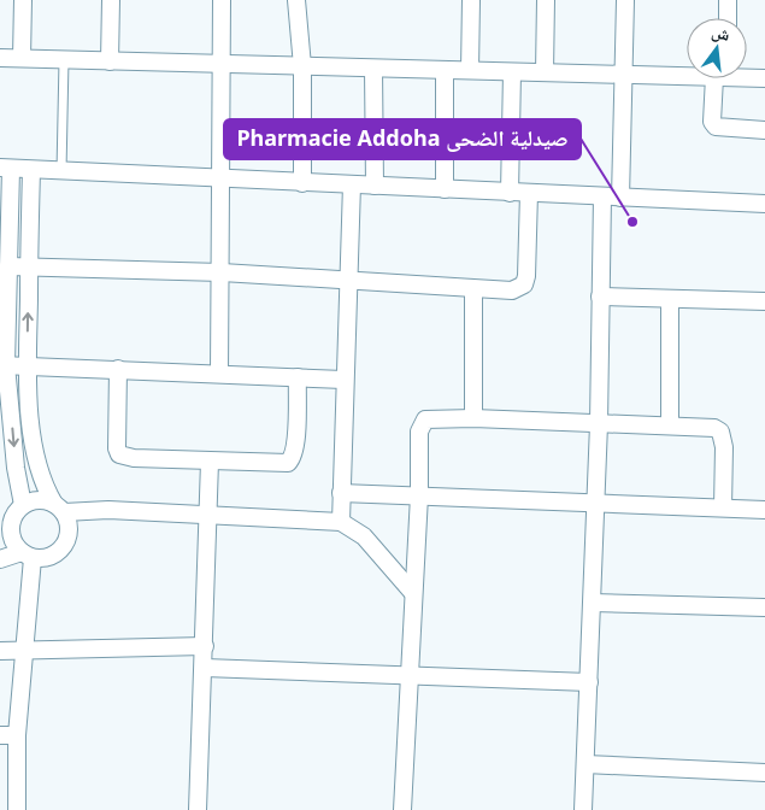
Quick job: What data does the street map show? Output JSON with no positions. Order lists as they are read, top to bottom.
{
  "places": ["Pharmacie Addoha صيدلية الضحى"],
  "north": "top"
}
